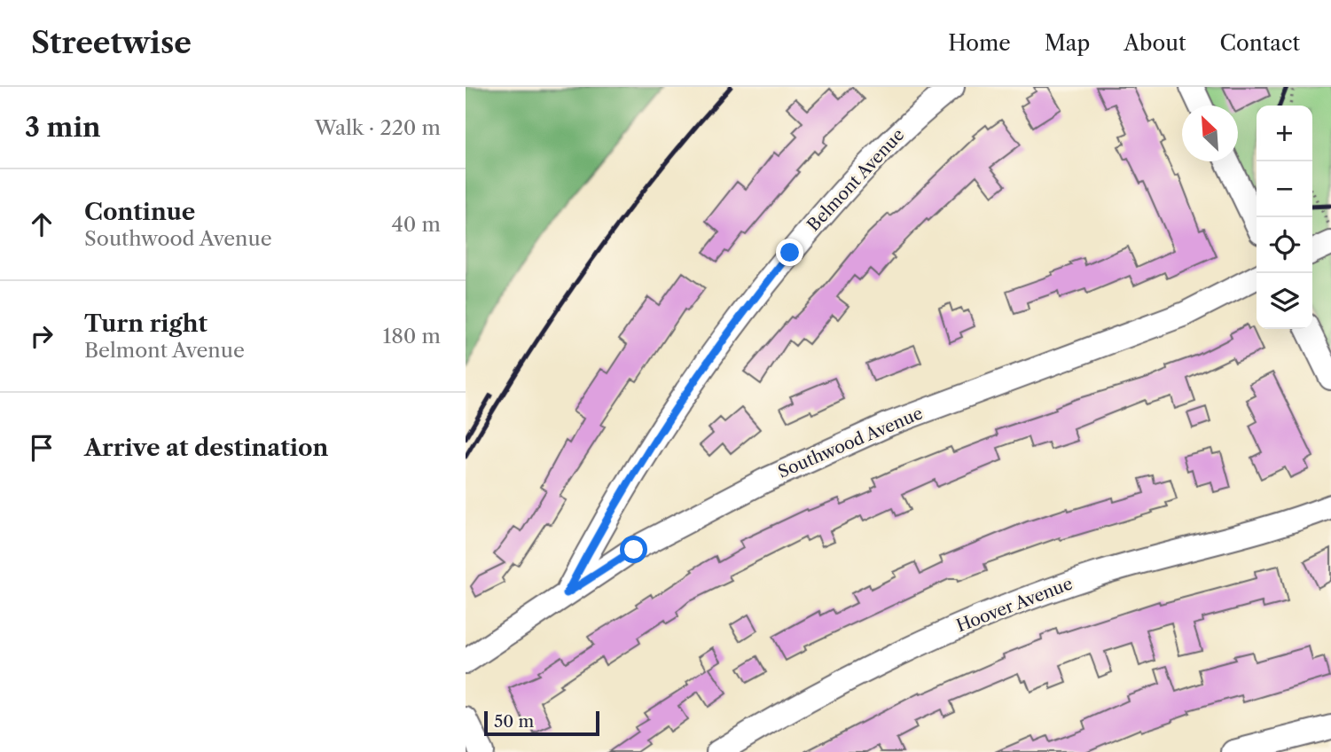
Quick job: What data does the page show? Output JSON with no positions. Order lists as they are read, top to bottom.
{
  "streets": {
    "street": ["Belmont Avenue", "Southwood Avenue", "Hoover Avenue"]
  },
  "crossings": [
    ["Belmont Avenue", "Southwood Avenue"]
  ],
  "scale_bar": "50 m",
  "north": "top left",
  "page": {
    "header": "Streetwise",
    "nav": [
      "Home",
      "Map",
      "About",
      "Contact"
    ],
    "heading": ["3 min", "Walk · 220 m"],
    "map_buttons": ["+", "−"],
    "list": [
      ["Continue", "Southwood Avenue", "40 m"],
      ["Turn right", "Belmont Avenue", "180 m"],
      "Arrive at destination"
    ],
    "scale": "50 m"
  }
}
